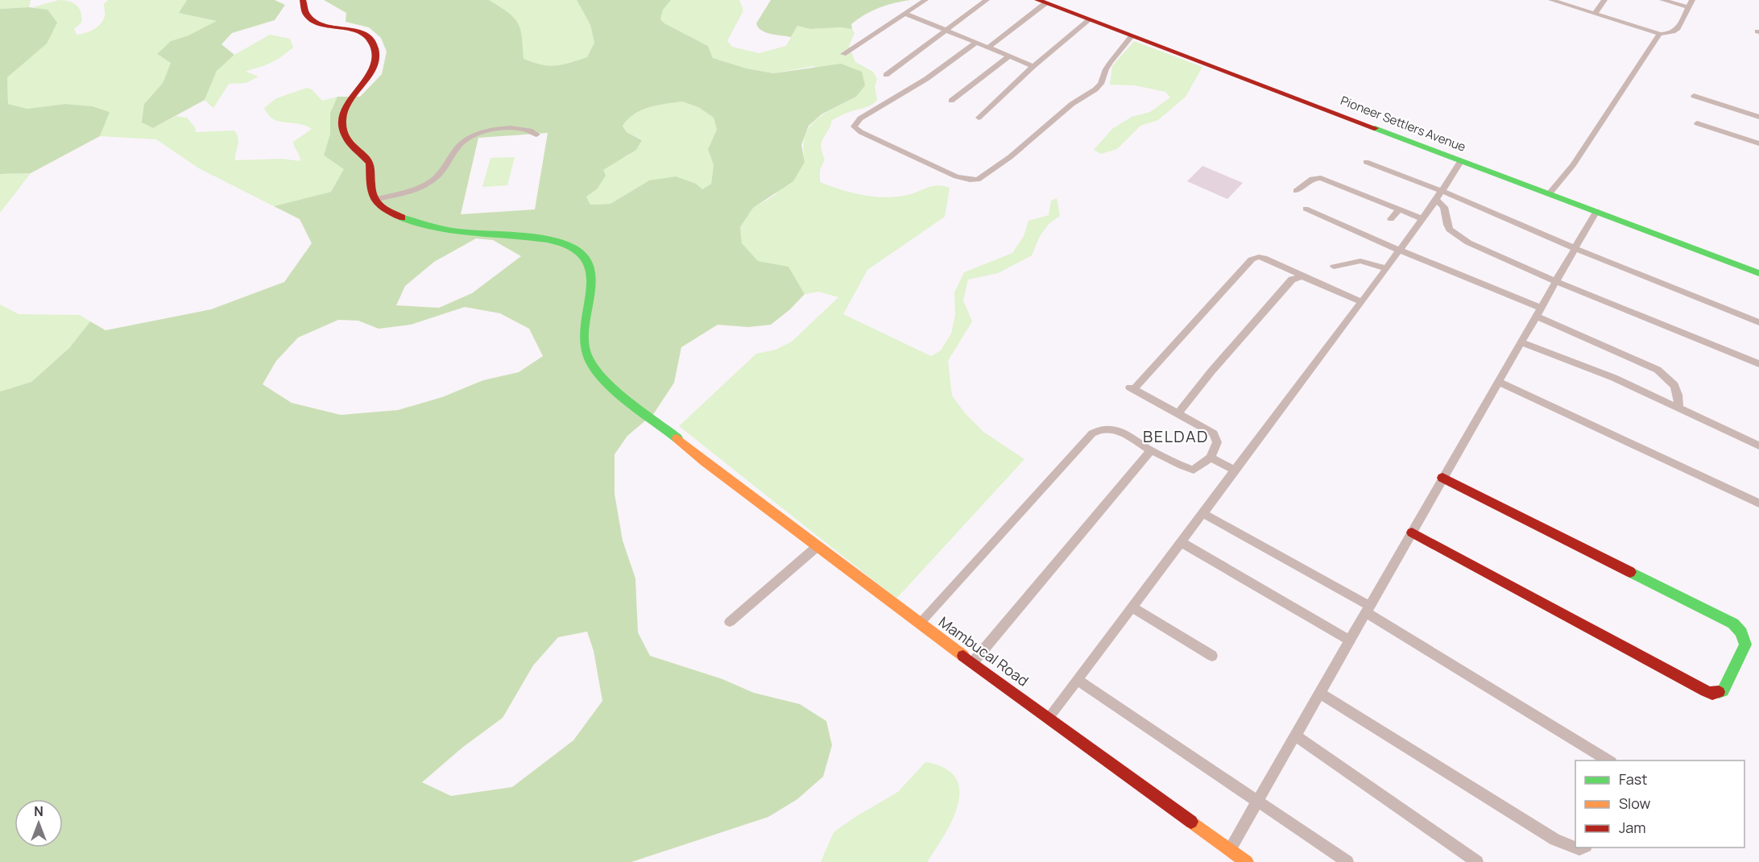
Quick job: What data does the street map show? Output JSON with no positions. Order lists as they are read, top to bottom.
{
  "streets": {
    "main road": ["Pioneer Settlers Avenue", "Mambucal Road"]
  },
  "districts": ["BELDAD"],
  "legend": ["Fast", "Slow", "Jam"],
  "north": "top"
}
